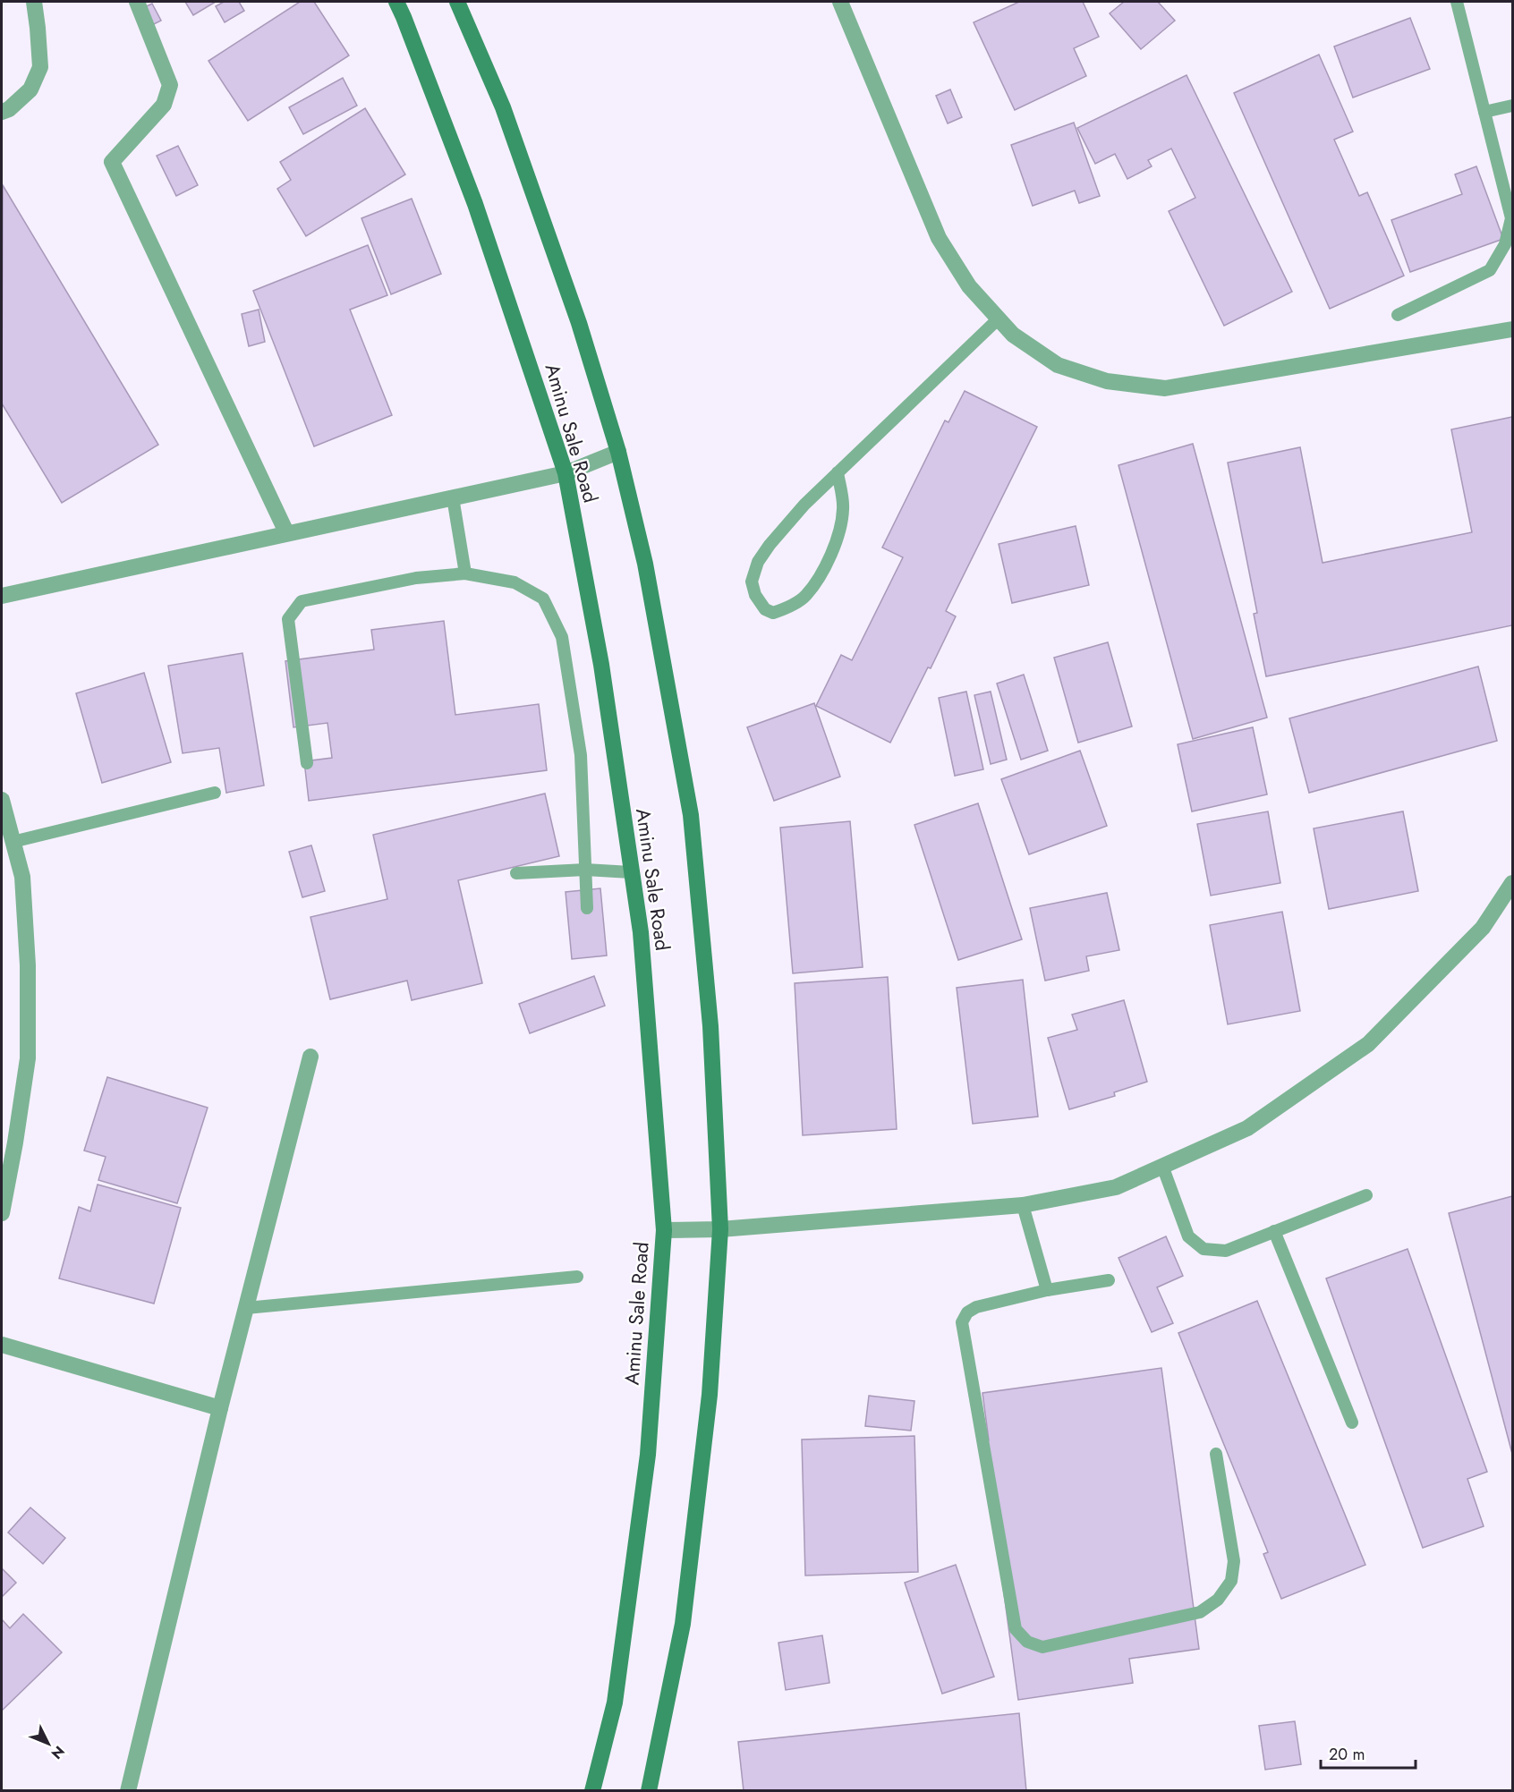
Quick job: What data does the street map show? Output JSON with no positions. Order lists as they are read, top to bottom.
{
  "streets": {
    "street": ["Aminu Sale Road"]
  },
  "scale_bar": "20 m",
  "north": "bottom right"
}
